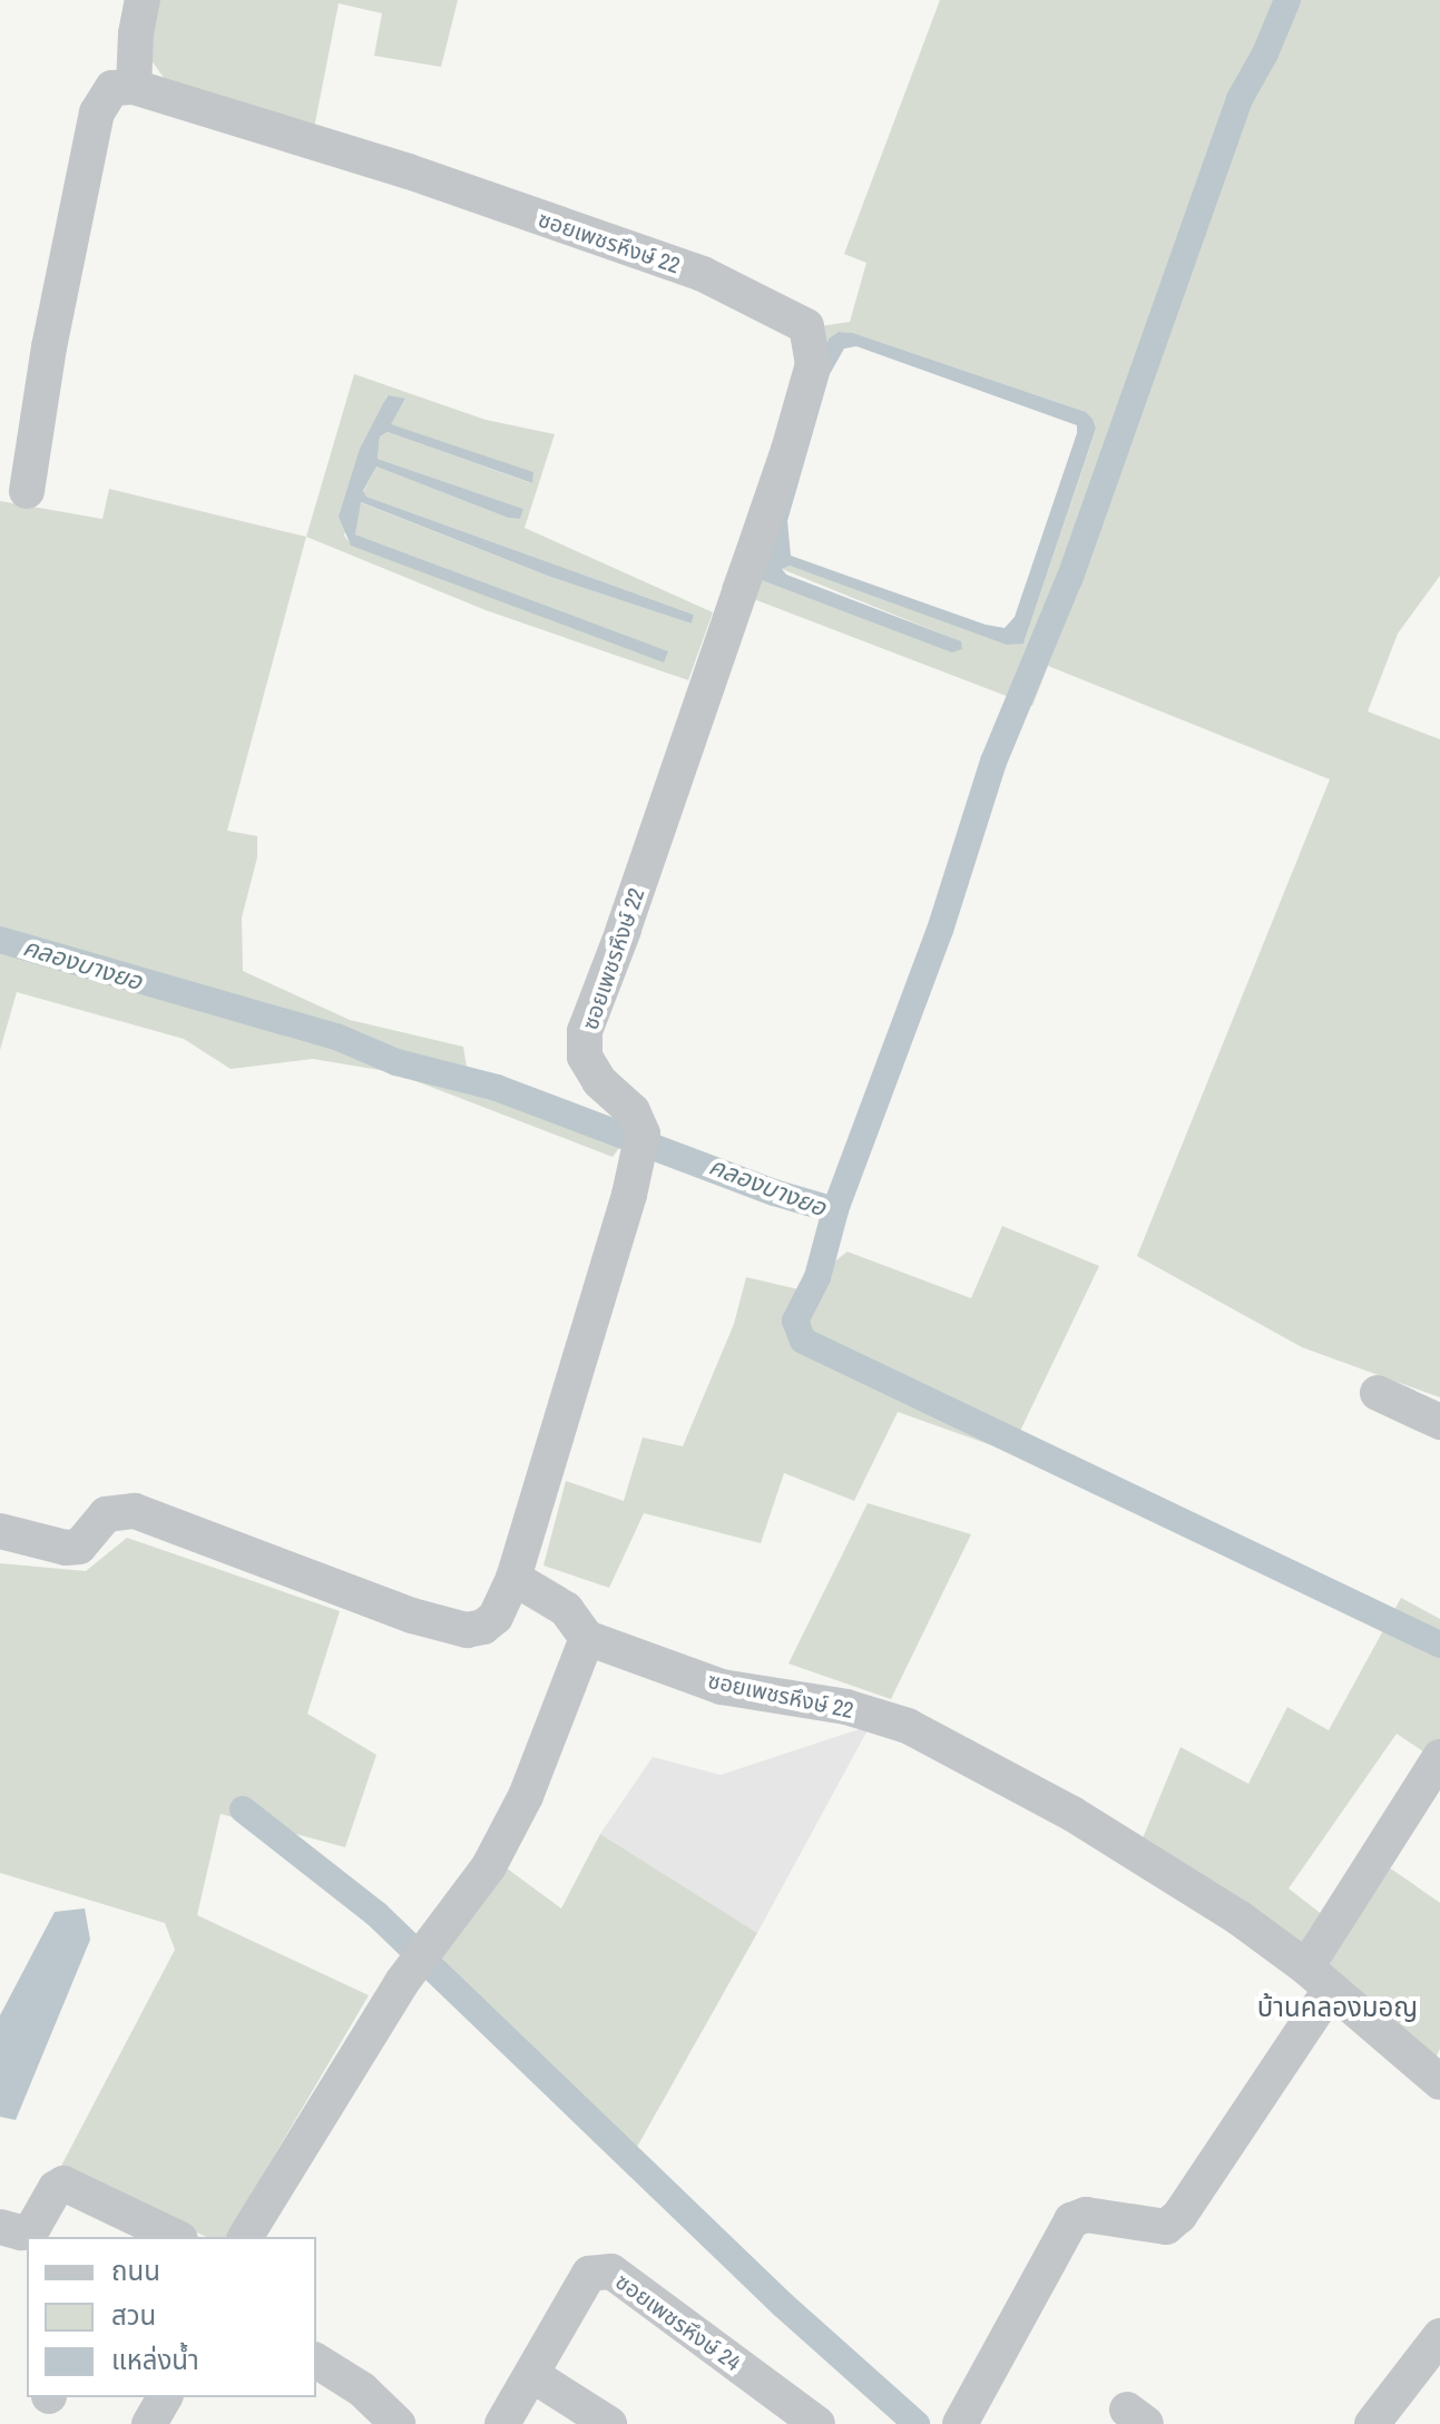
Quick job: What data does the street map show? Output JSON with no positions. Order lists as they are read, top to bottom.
{
  "streets": {
    "street": ["ซอยเพชรหึงษ์ 22", "ซอยเพชรหึงษ์ 24"]
  },
  "districts": ["บ้านคลองมอญ"],
  "water": ["คลองบางยอ"],
  "legend": ["ถนน", "สวน", "แหล่งน้ำ"]
}
